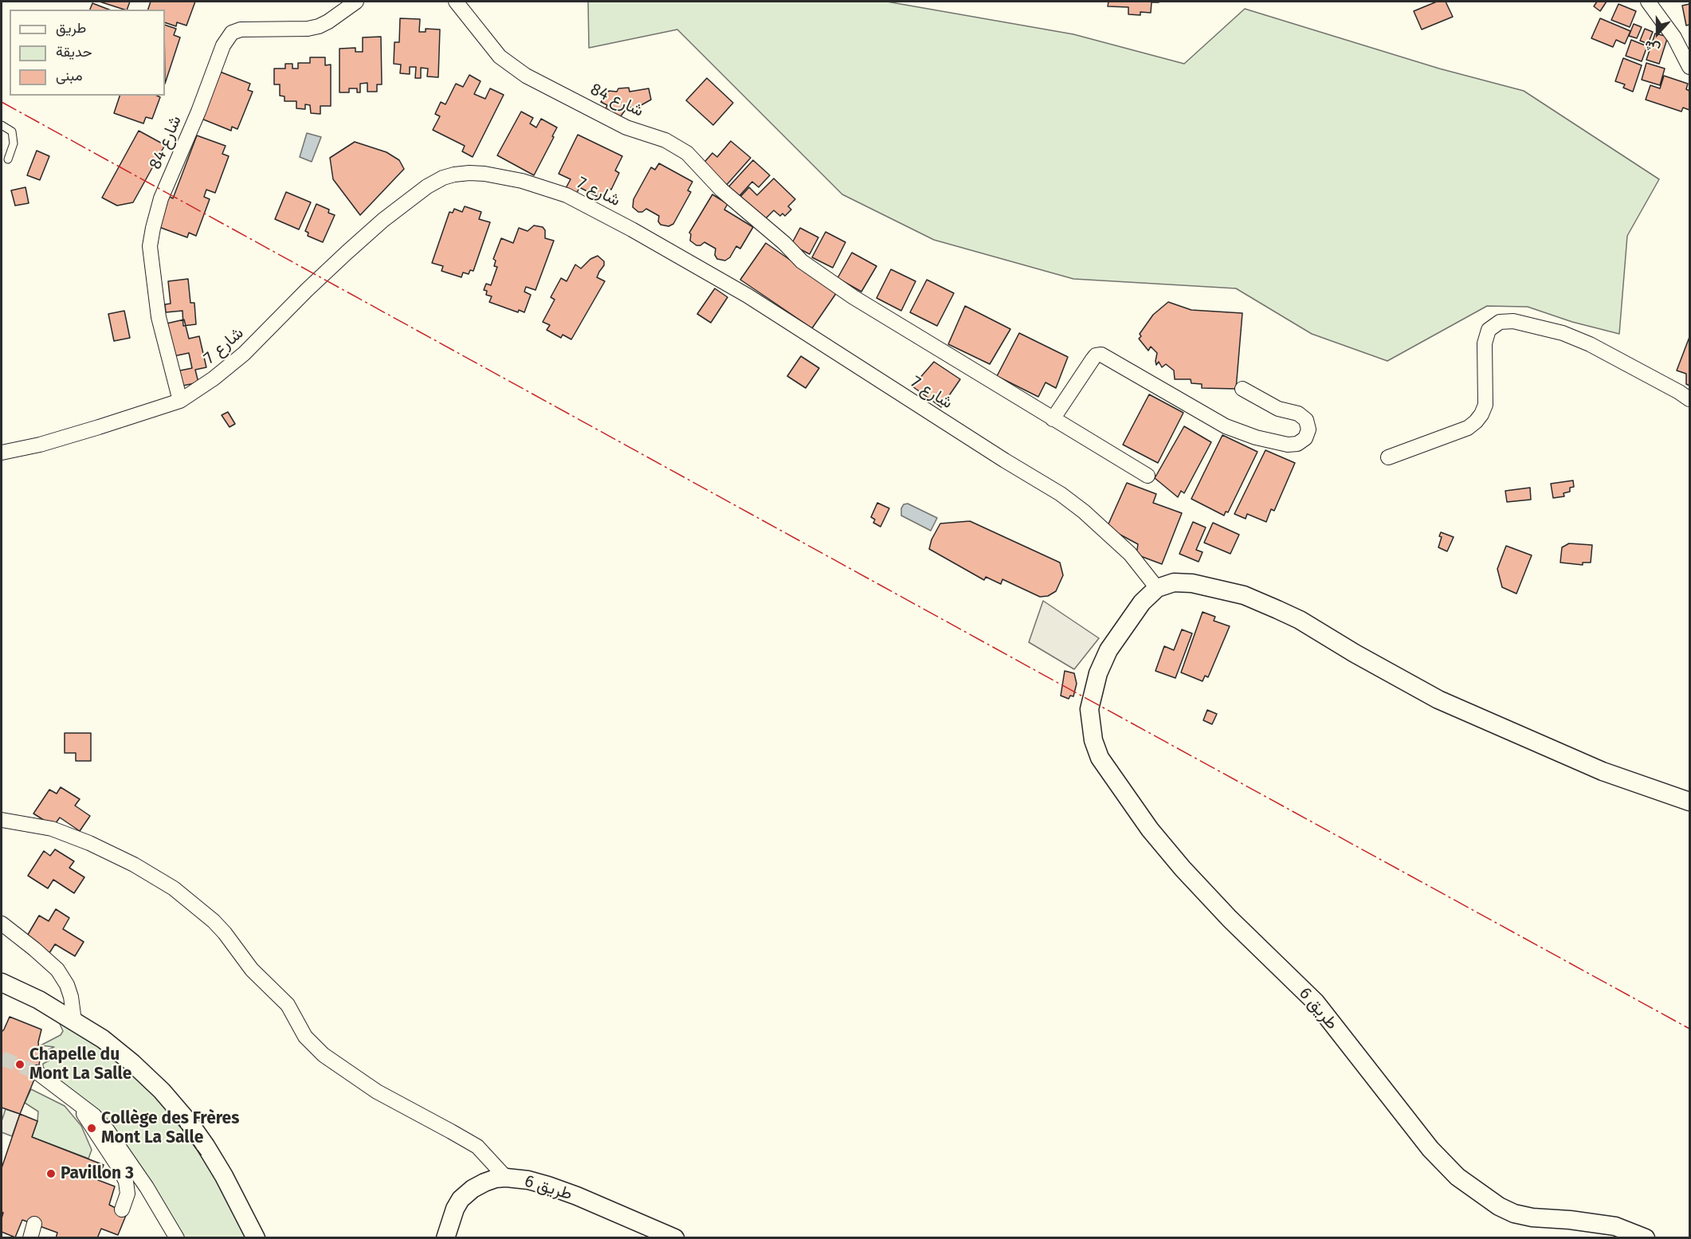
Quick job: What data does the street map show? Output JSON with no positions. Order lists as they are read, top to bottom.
{
  "streets": {
    "street": ["شارع 84", "شارع 7", "طريق 6"]
  },
  "crossings": [
    ["شارع 84", "شارع 7"],
    ["شارع 7", "طريق 6"]
  ],
  "places": ["Chapelle du Mont La Salle", "Collège des Frères Mont La Salle", "Pavillon 3"],
  "legend": ["طريق", "حديقة", "مبنى"],
  "north": "bottom"
}
